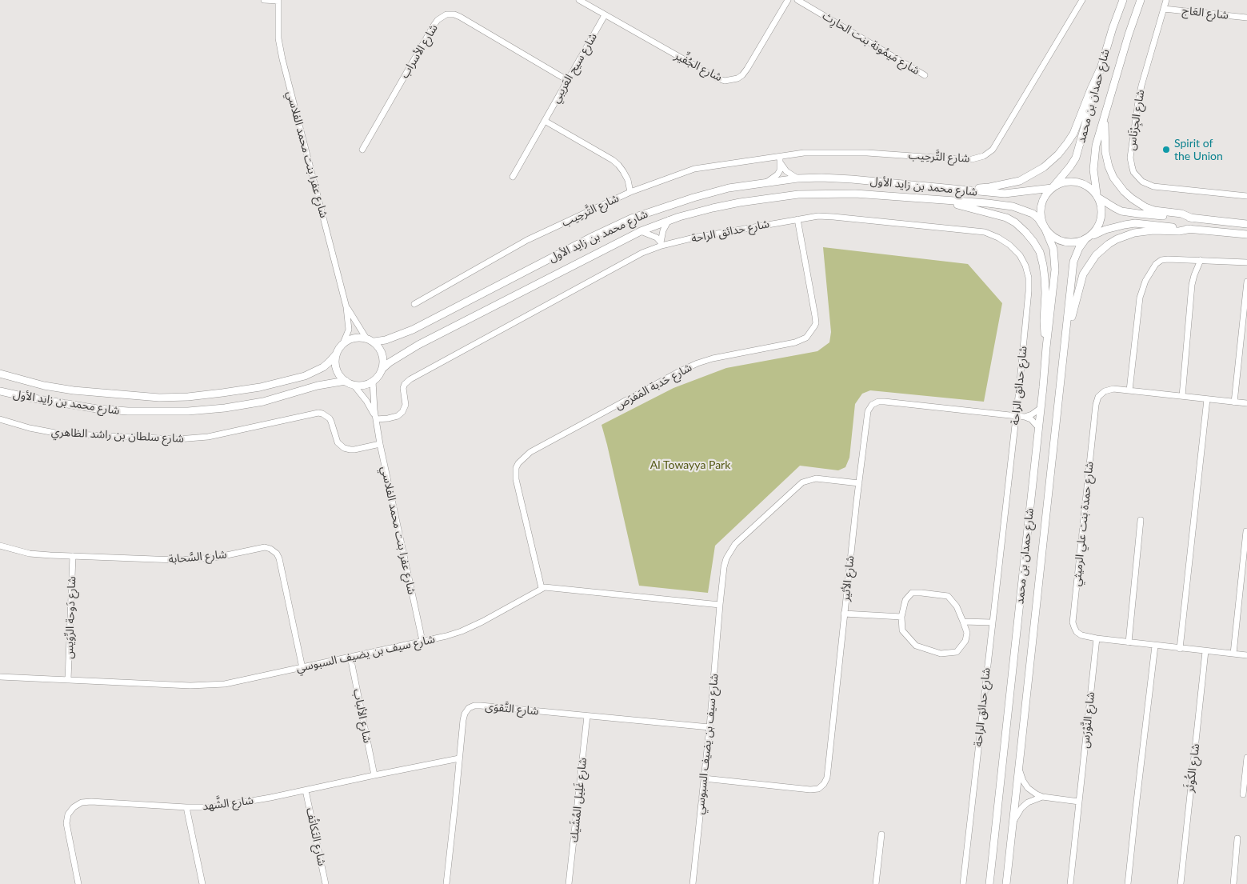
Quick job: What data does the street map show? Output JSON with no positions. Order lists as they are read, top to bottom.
{
  "streets": {
    "main road": ["شارع حمدان بن محمد", "شارع محمد بن زايد الأول"],
    "street": [
      "شارع العَاج",
      "شارع مَيمُونة بنت الحارِث",
      "شارع الأسراب",
      "شارع الجُفِّير",
      "شارع سيح العَريبي",
      "شارع الجِرْنَاس",
      "شارع عفرا بنت محمد الفلاسي",
      "شارع التَّرحِيب",
      "شارع حدائق الراحة",
      "شارع حَدبة المَفرَص",
      "شارع سلطان بن راشد الظاهري",
      "شارع حمدة بنت علي الرميثي",
      "شارع السَّحابة",
      "شارع الأثير",
      "شارع دَوحة الرِّوَيس",
      "شارع سيف بن يضيف السبوسي",
      "شارع التَّقوَى",
      "شارع الألباب",
      "شارع النَّوْرَس",
      "شارع الكُوثَر",
      "شارع غَلِيل المُشَيك",
      "شارع الشَّهد",
      "شارع التَكاتُف"
    ]
  },
  "crossings": [
    ["شارع العَاج", "شارع الجِرْنَاس"],
    ["شارع الأسراب", "شارع سيح العَريبي"],
    ["شارع الجُفِّير", "شارع سيح العَريبي"],
    ["شارع حمدان بن محمد", "شارع محمد بن زايد الأول"],
    ["شارع حمدان بن محمد", "شارع الأثير"],
    ["شارع عفرا بنت محمد الفلاسي", "شارع محمد بن زايد الأول"],
    ["شارع عفرا بنت محمد الفلاسي", "شارع حدائق الراحة"],
    ["شارع عفرا بنت محمد الفلاسي", "شارع سلطان بن راشد الظاهري"],
    ["شارع عفرا بنت محمد الفلاسي", "شارع سيف بن يضيف السبوسي"],
    ["شارع حدائق الراحة", "شارع حَدبة المَفرَص"],
    ["شارع حدائق الراحة", "شارع الأثير"],
    ["شارع حَدبة المَفرَص", "شارع سيف بن يضيف السبوسي"],
    ["شارع حمدة بنت علي الرميثي", "شارع النَّوْرَس"],
    ["شارع حمدة بنت علي الرميثي", "شارع الكُوثَر"],
    ["شارع السَّحابة", "شارع دَوحة الرِّوَيس"],
    ["شارع السَّحابة", "شارع سيف بن يضيف السبوسي"],
    ["شارع الأثير", "شارع سيف بن يضيف السبوسي"],
    ["شارع دَوحة الرِّوَيس", "شارع سيف بن يضيف السبوسي"],
    ["شارع سيف بن يضيف السبوسي", "شارع التَّقوَى"],
    ["شارع سيف بن يضيف السبوسي", "شارع الألباب"],
    ["شارع التَّقوَى", "شارع غَلِيل المُشَيك"],
    ["شارع التَّقوَى", "شارع الشَّهد"],
    ["شارع الألباب", "شارع الشَّهد"],
    ["شارع الشَّهد", "شارع التَكاتُف"]
  ],
  "parks": ["Al Towayya Park"],
  "places": ["Spirit of the Union"]
}
